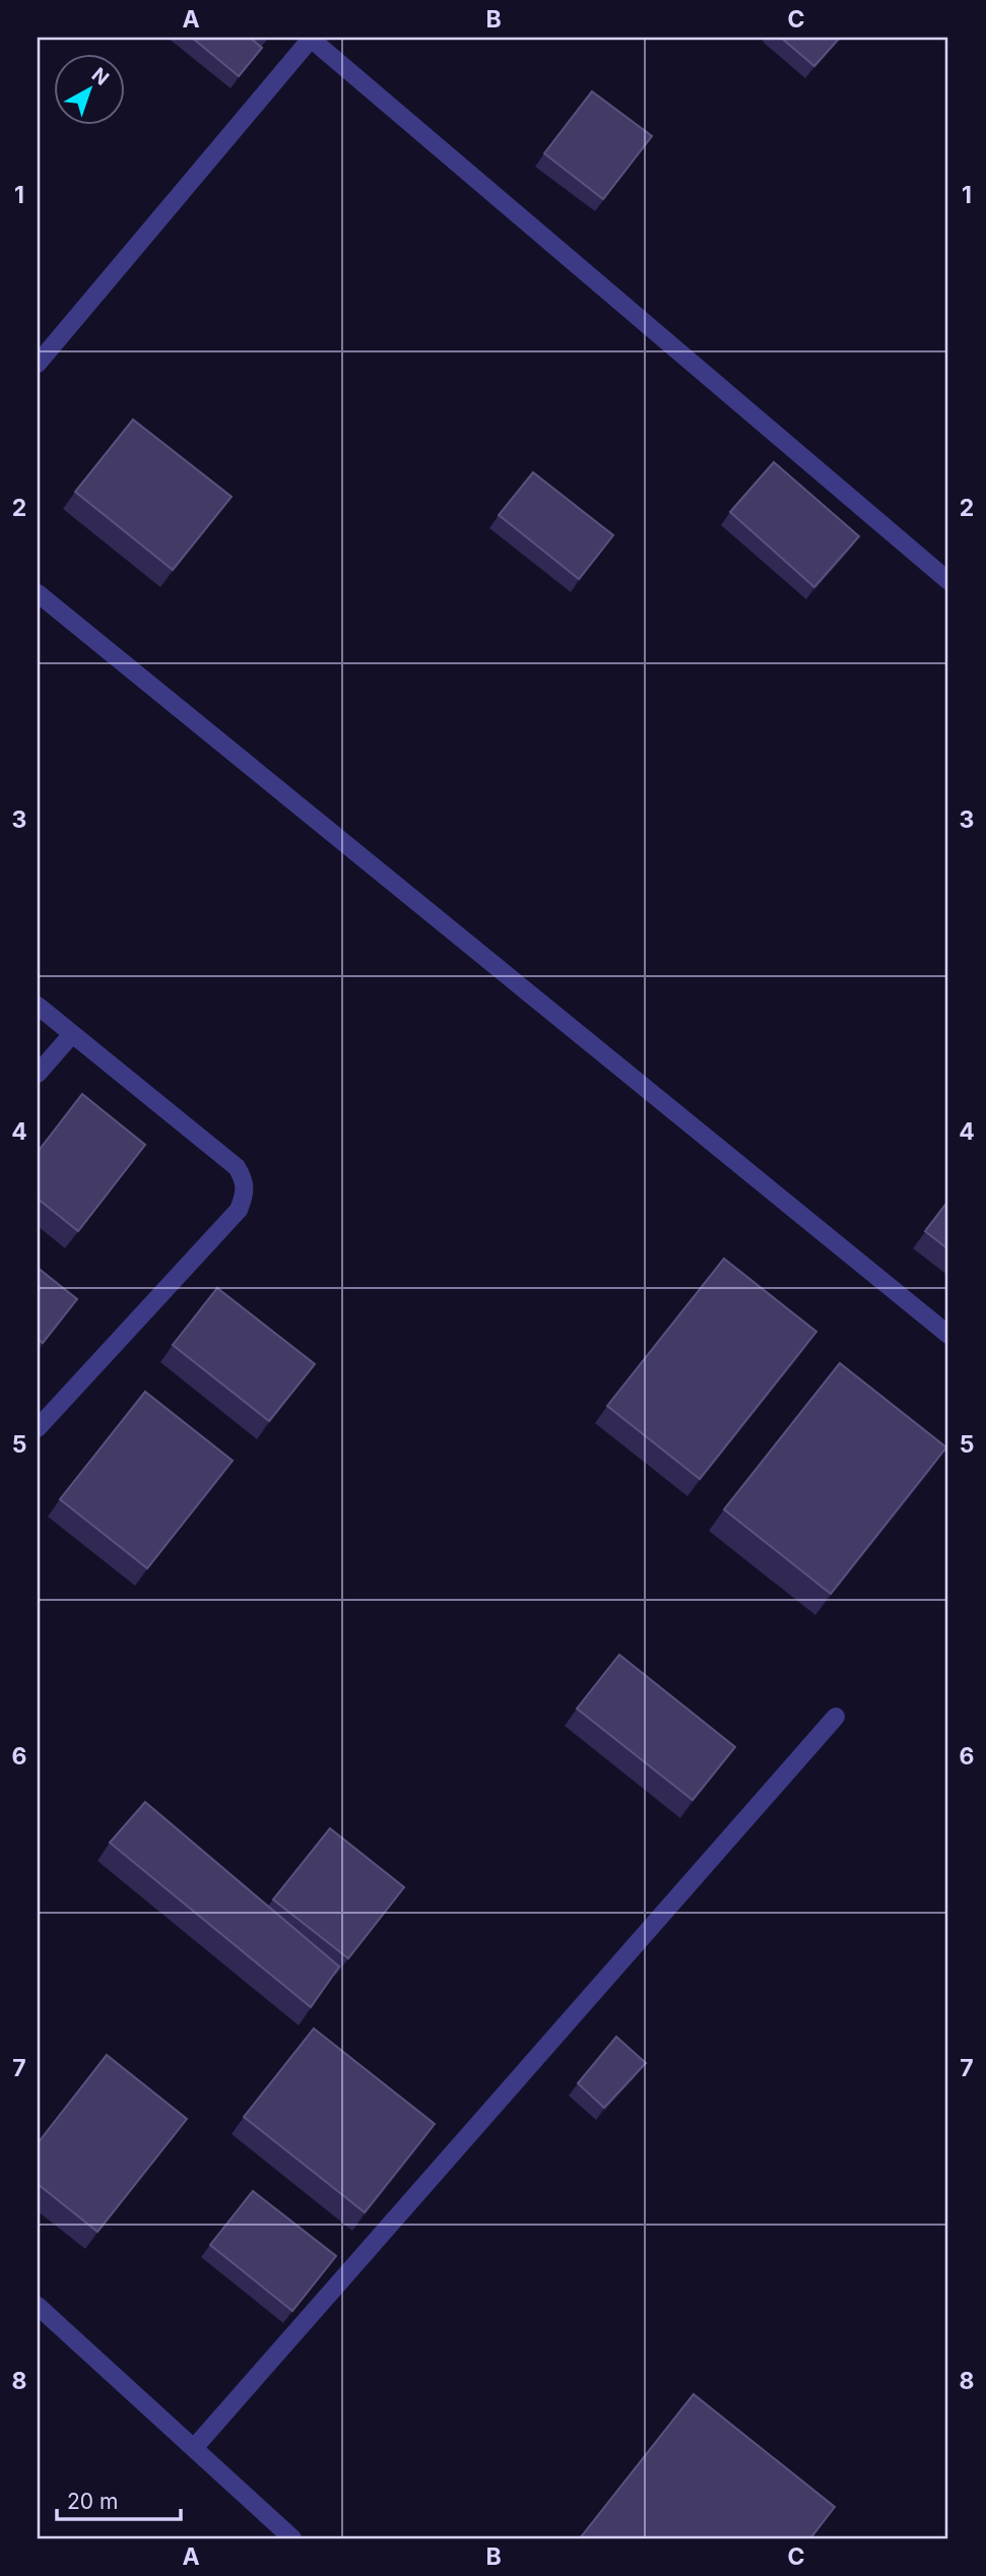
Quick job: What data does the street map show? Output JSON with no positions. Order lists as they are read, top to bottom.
{
  "scale_bar": "20 m",
  "north": "top right",
  "grid": {
    "columns": ["A", "B", "C"],
    "rows": [
      "1",
      "2",
      "3",
      "4",
      "5",
      "6",
      "7",
      "8"
    ]
  }
}
